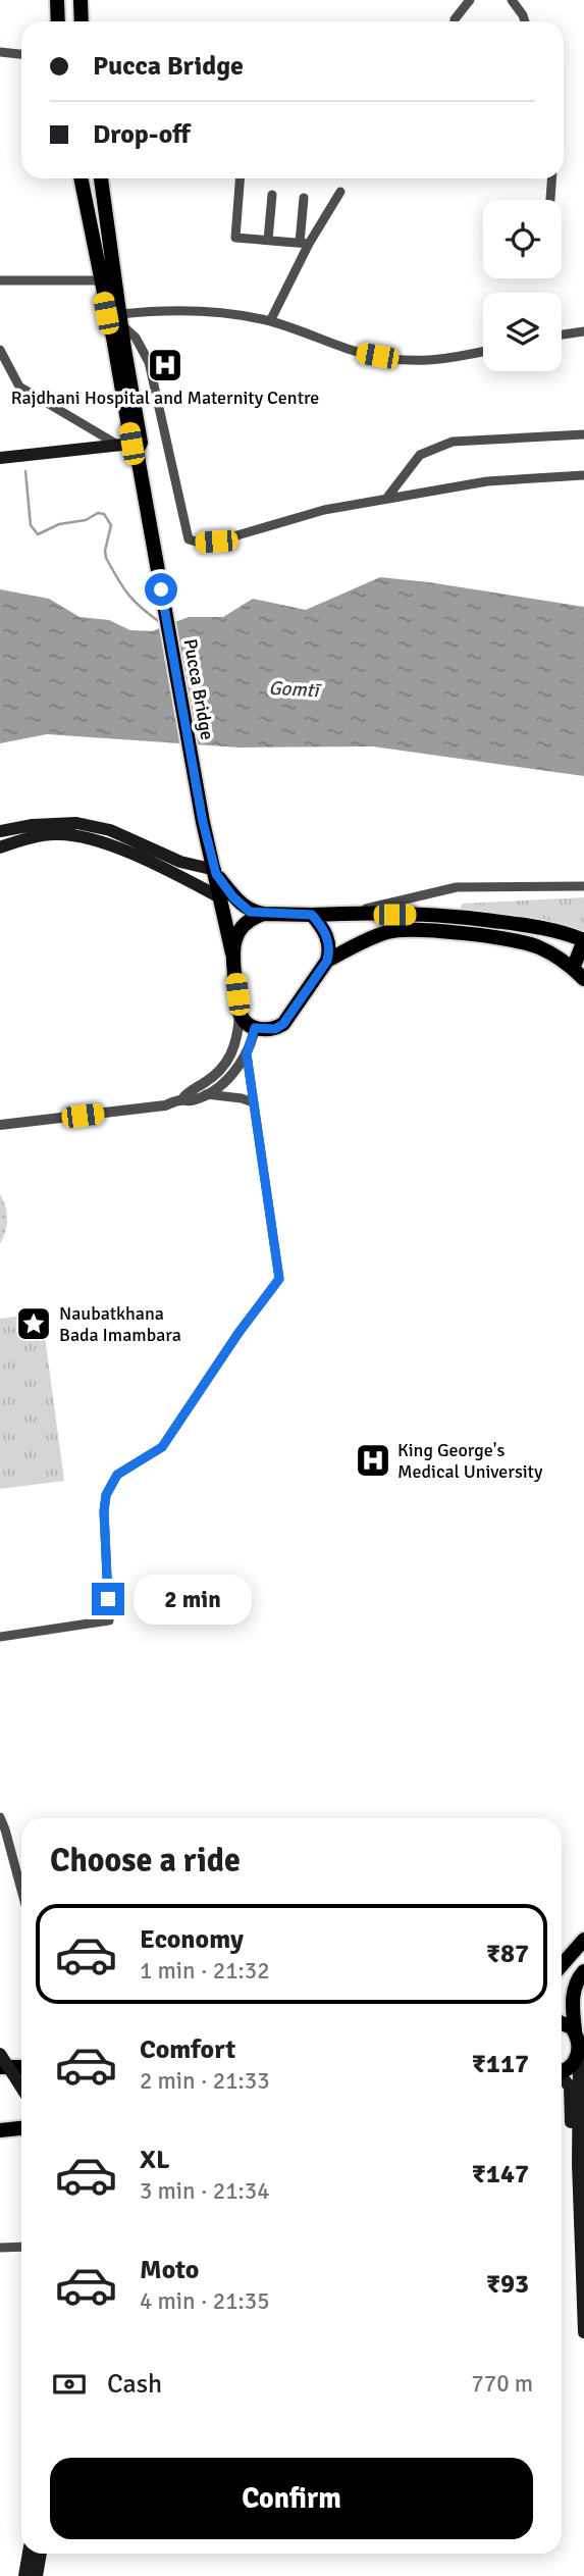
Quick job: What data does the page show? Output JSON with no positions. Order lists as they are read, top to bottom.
{
  "streets": {
    "main road": ["Pucca Bridge"]
  },
  "water": ["Gomtī"],
  "places": {
    "hospital": ["Rajdhani Hospital and Maternity Centre", "King George's Medical University"],
    "place": ["Naubatkhana Bada Imambara"]
  },
  "page": {
    "banner": ["Pucca Bridge", "Drop-off"],
    "bubble": "2 min",
    "heading": "Choose a ride",
    "list": [
      {
        "name": "Economy",
        "note": "1 min · 21:32",
        "value": "₹87"
      },
      {
        "name": "Comfort",
        "note": "2 min · 21:33",
        "value": "₹117"
      },
      {
        "name": "XL",
        "note": "3 min · 21:34",
        "value": "₹147"
      },
      {
        "name": "Moto",
        "note": "4 min · 21:35",
        "value": "₹93"
      }
    ],
    "pay": ["Cash", "770 m"],
    "buttons": "Confirm"
  }
}
